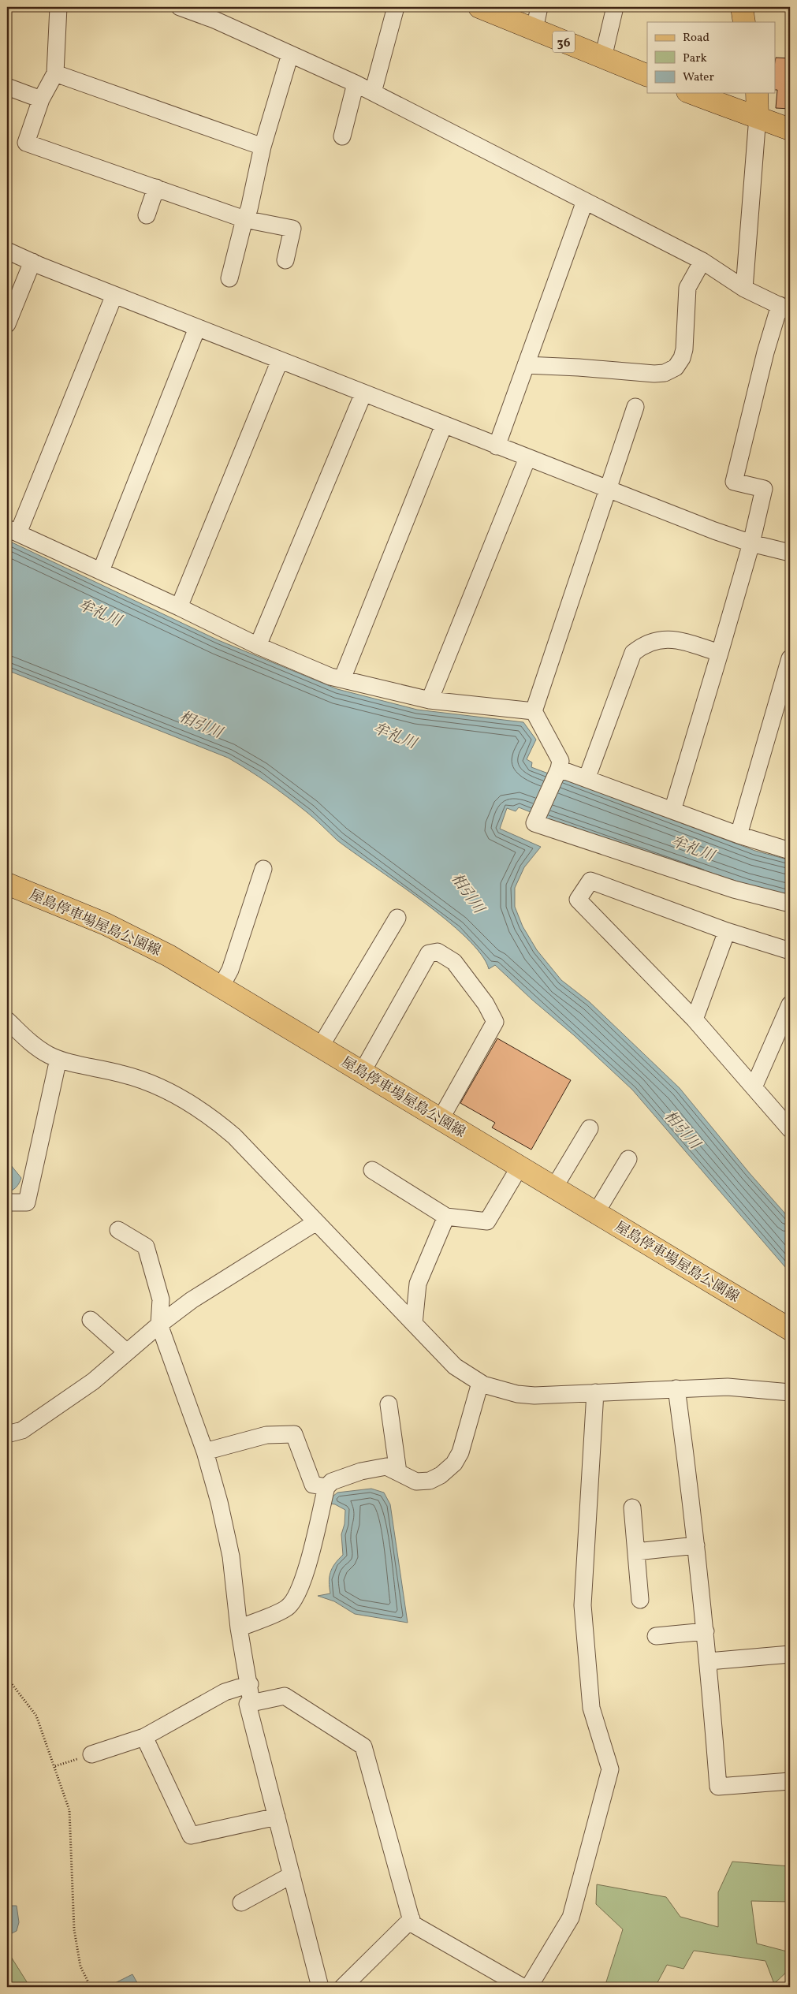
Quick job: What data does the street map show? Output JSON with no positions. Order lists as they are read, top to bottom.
{
  "streets": {
    "main road": ["36", "屋島停車場屋島公園線"]
  },
  "water": ["牟礼川", "相引川"],
  "legend": ["Road", "Park", "Water"]
}
